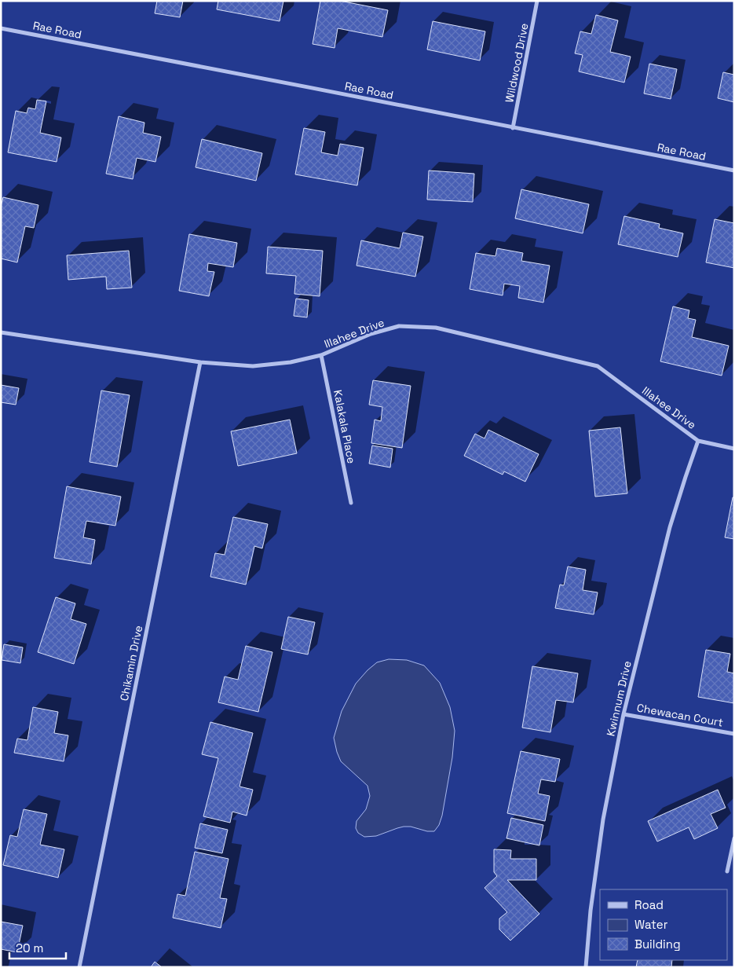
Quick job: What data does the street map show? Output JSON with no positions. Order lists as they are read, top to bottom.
{
  "streets": {
    "street": [
      "Rae Road",
      "Wildwood Drive",
      "Illahee Drive",
      "Kalakala Place",
      "Chikamin Drive",
      "Kwinnum Drive",
      "Chewacan Court"
    ]
  },
  "crossings": [
    ["Rae Road", "Wildwood Drive"],
    ["Illahee Drive", "Kalakala Place"],
    ["Illahee Drive", "Chikamin Drive"],
    ["Illahee Drive", "Kwinnum Drive"],
    ["Kwinnum Drive", "Chewacan Court"]
  ],
  "legend": ["Road", "Water", "Building"],
  "scale_bar": "20 m"
}
